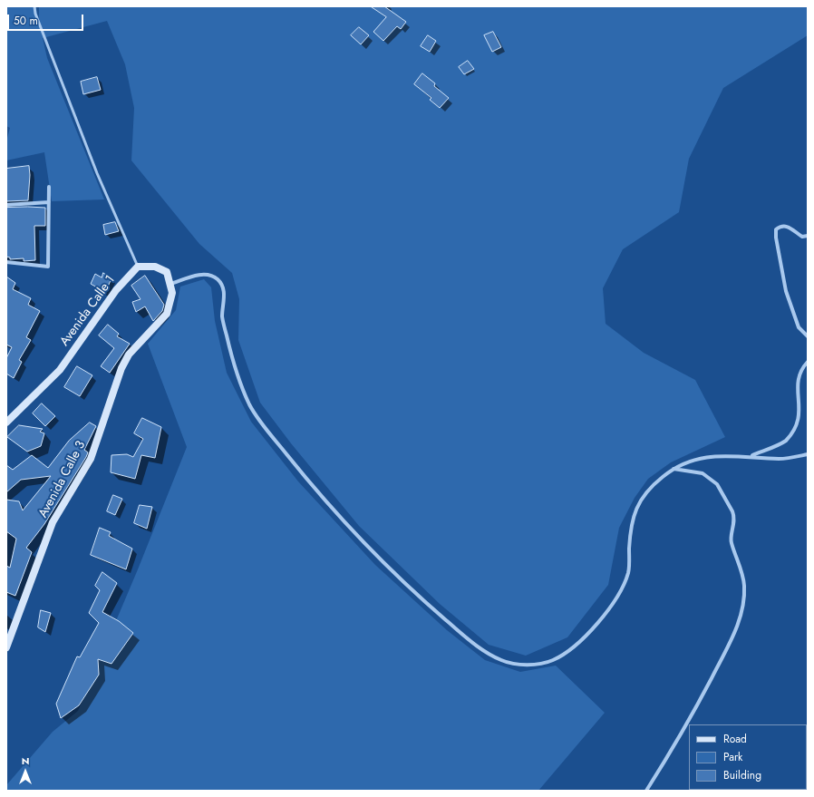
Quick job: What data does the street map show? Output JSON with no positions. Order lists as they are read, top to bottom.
{
  "streets": {
    "street": ["Avenida Calle 1", "Avenida Calle 3"]
  },
  "legend": ["Road", "Park", "Building"],
  "scale_bar": "50 m",
  "north": "top"
}
